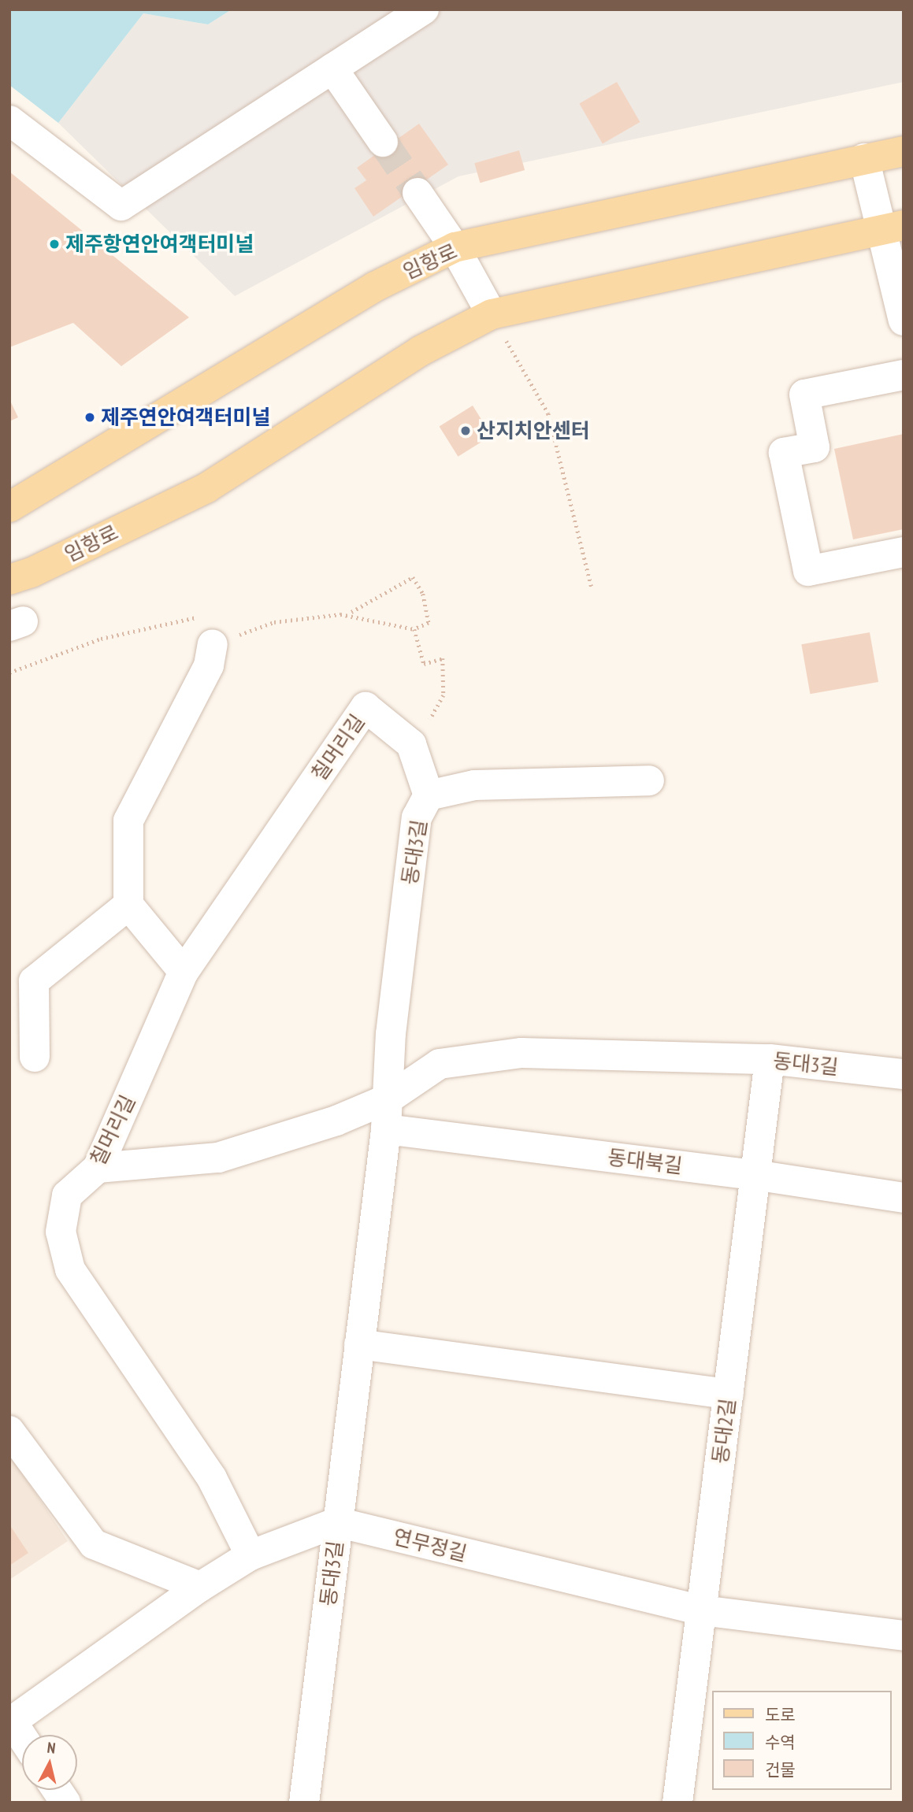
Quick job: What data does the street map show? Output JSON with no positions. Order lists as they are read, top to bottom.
{
  "streets": {
    "main road": ["임항로"],
    "street": [
      "칠머리길",
      "동대3길",
      "동대북길",
      "동대2길",
      "연무정길"
    ]
  },
  "crossings": [
    ["칠머리길", "동대3길"],
    ["동대3길", "동대북길"],
    ["동대3길", "동대2길"],
    ["동대3길", "연무정길"],
    ["동대북길", "동대2길"],
    ["동대2길", "연무정길"]
  ],
  "places": ["제주항연안여객터미널", "제주연안여객터미널", "산지치안센터"],
  "legend": ["도로", "수역", "건물"],
  "north": "top"
}
